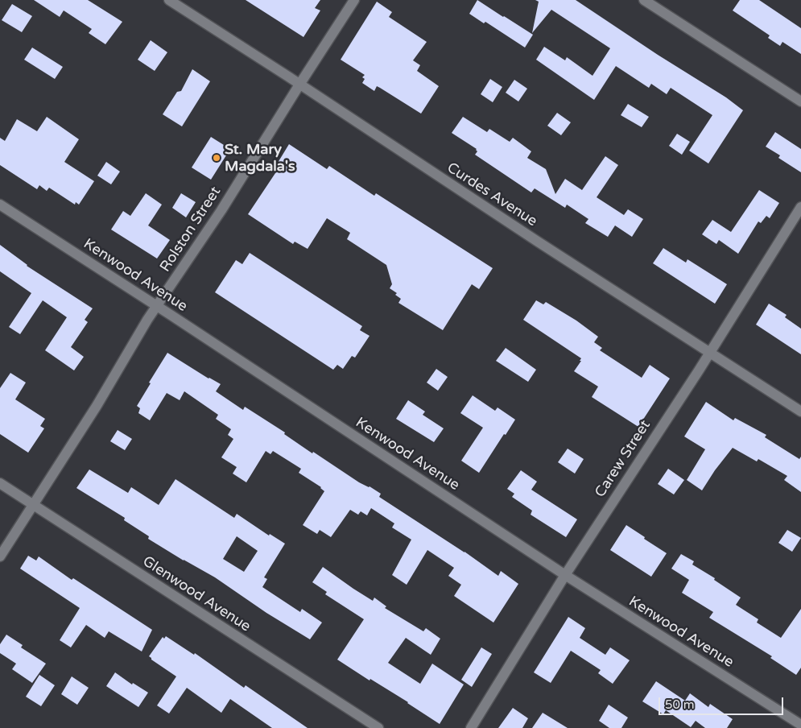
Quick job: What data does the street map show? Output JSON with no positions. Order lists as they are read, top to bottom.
{
  "streets": {
    "street": [
      "Curdes Avenue",
      "Rolston Street",
      "Kenwood Avenue",
      "Carew Street",
      "Glenwood Avenue"
    ]
  },
  "crossings": [
    ["Curdes Avenue", "Rolston Street"],
    ["Curdes Avenue", "Carew Street"],
    ["Rolston Street", "Kenwood Avenue"],
    ["Rolston Street", "Glenwood Avenue"],
    ["Kenwood Avenue", "Carew Street"]
  ],
  "places": ["St. Mary Magdala's"],
  "scale_bar": "50 m"
}
